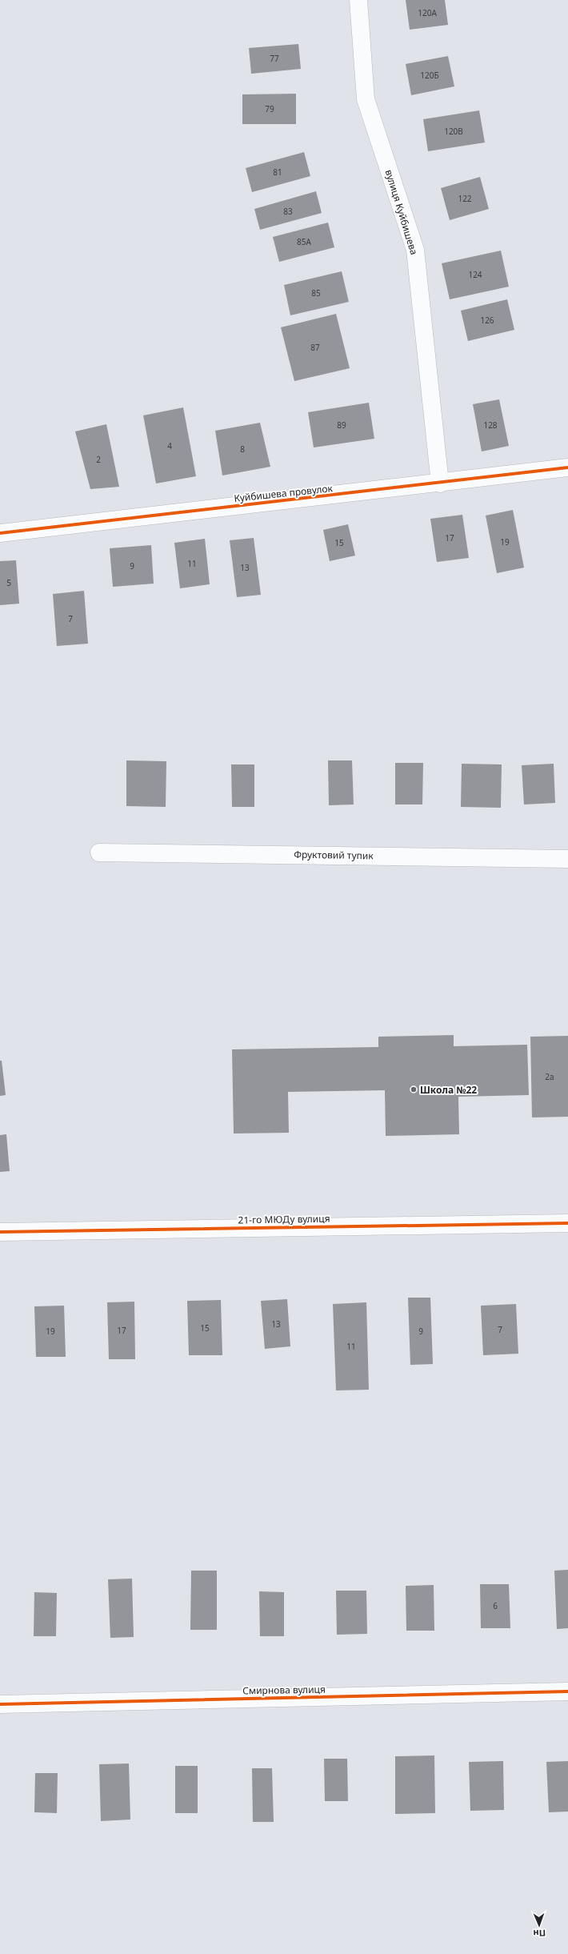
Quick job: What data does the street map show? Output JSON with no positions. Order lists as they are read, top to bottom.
{
  "streets": {
    "street": [
      "вулиця Куйбишева",
      "Куйбишева провулок",
      "Фруктовий тупик",
      "21-го МЮДу вулиця",
      "Смирнова вулиця"
    ]
  },
  "crossings": [
    ["вулиця Куйбишева", "Куйбишева провулок"]
  ],
  "places": ["Школа №22"],
  "house_numbers": [
    "120А",
    "77",
    "120Б",
    "79",
    "120В",
    "81",
    "122",
    "83",
    "85А",
    "124",
    "85",
    "126",
    "87",
    "89",
    "128",
    "4",
    "8",
    "2",
    "17",
    "19",
    "15",
    "11",
    "9",
    "13",
    "5",
    "7",
    "2а",
    "13",
    "15",
    "7",
    "17",
    "19",
    "9",
    "11",
    "6"
  ],
  "north": "bottom"
}
